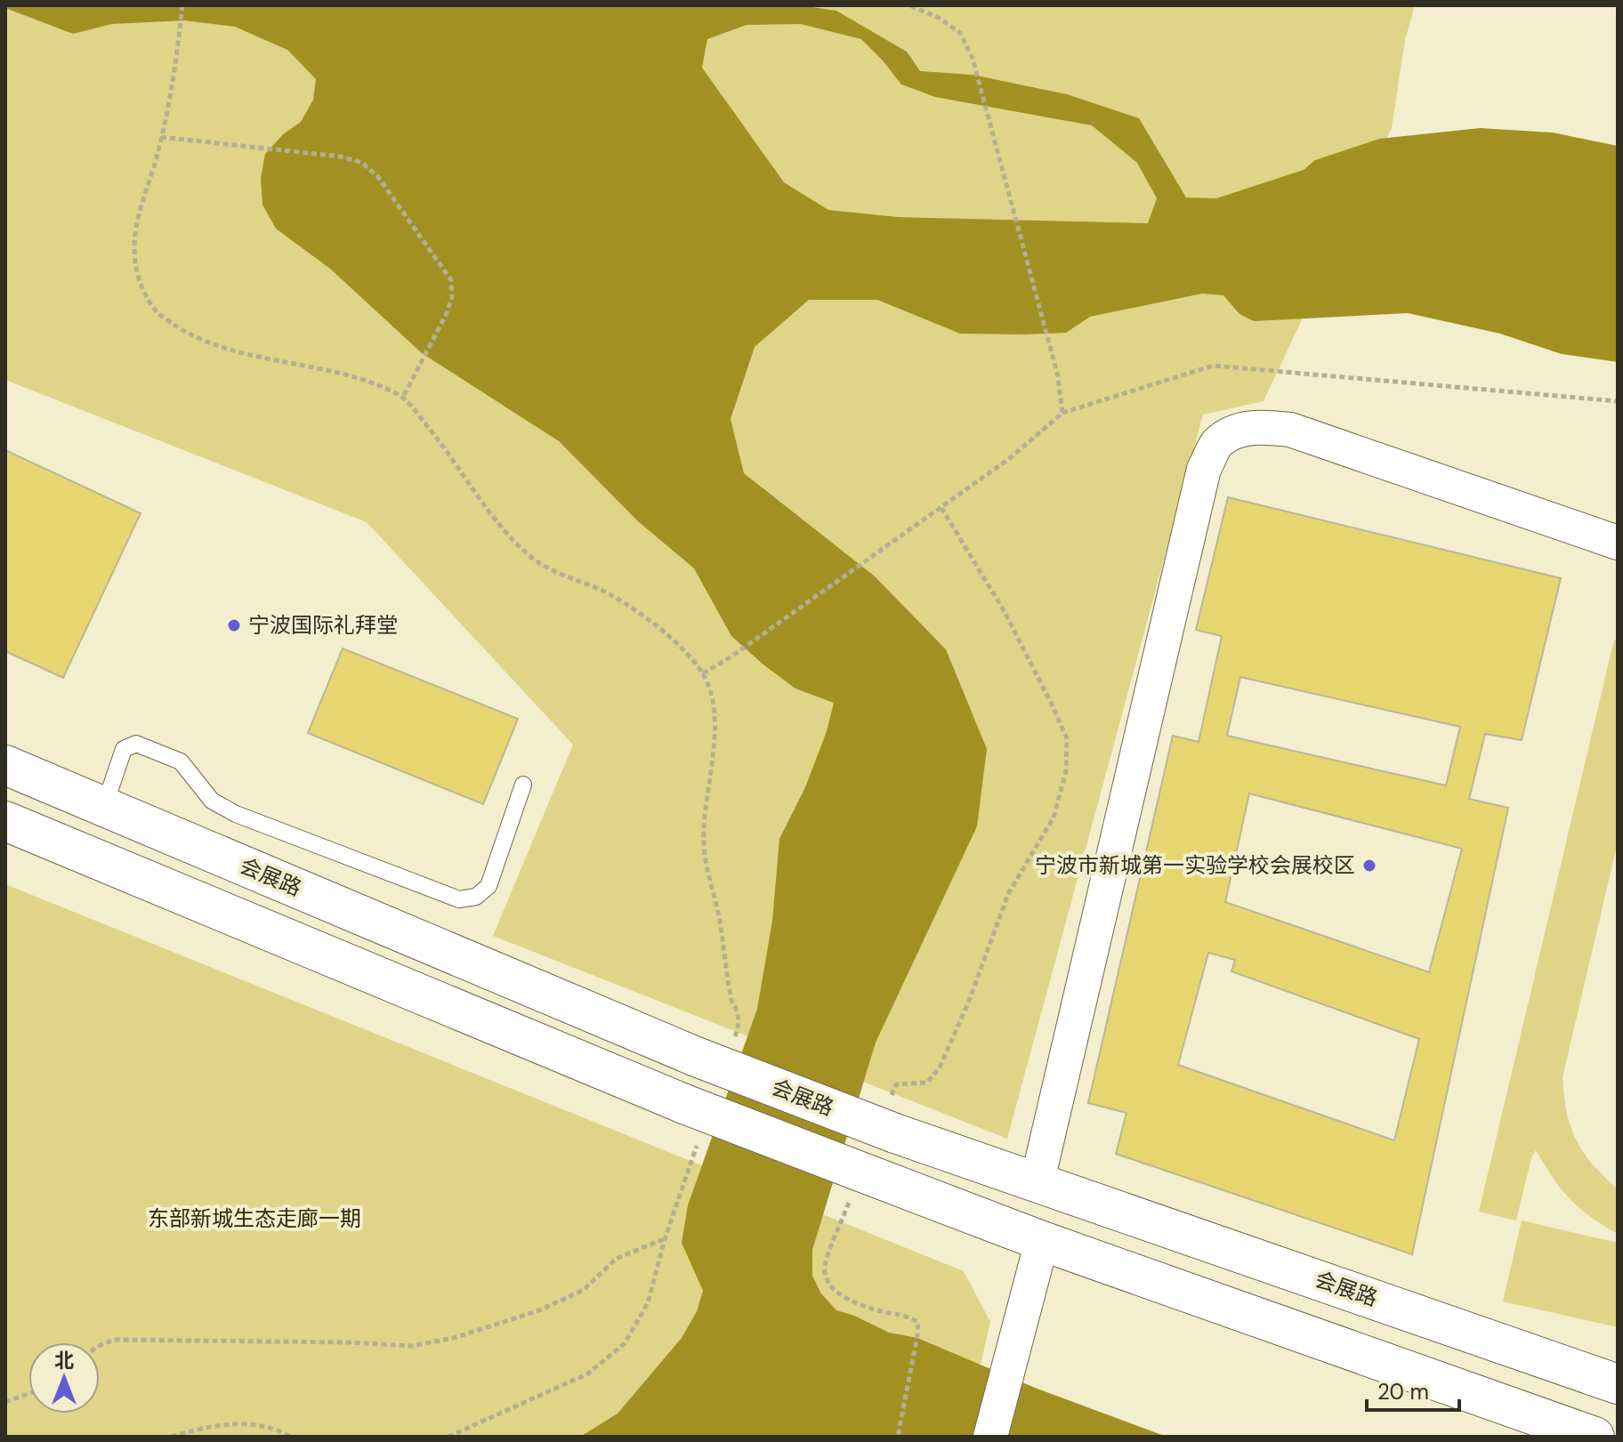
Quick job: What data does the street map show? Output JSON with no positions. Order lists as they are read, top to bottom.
{
  "streets": {
    "street": ["会展路"]
  },
  "parks": ["东部新城生态走廊一期"],
  "places": ["宁波国际礼拜堂", "宁波市新城第一实验学校会展校区"],
  "scale_bar": "20 m",
  "north": "top"
}
